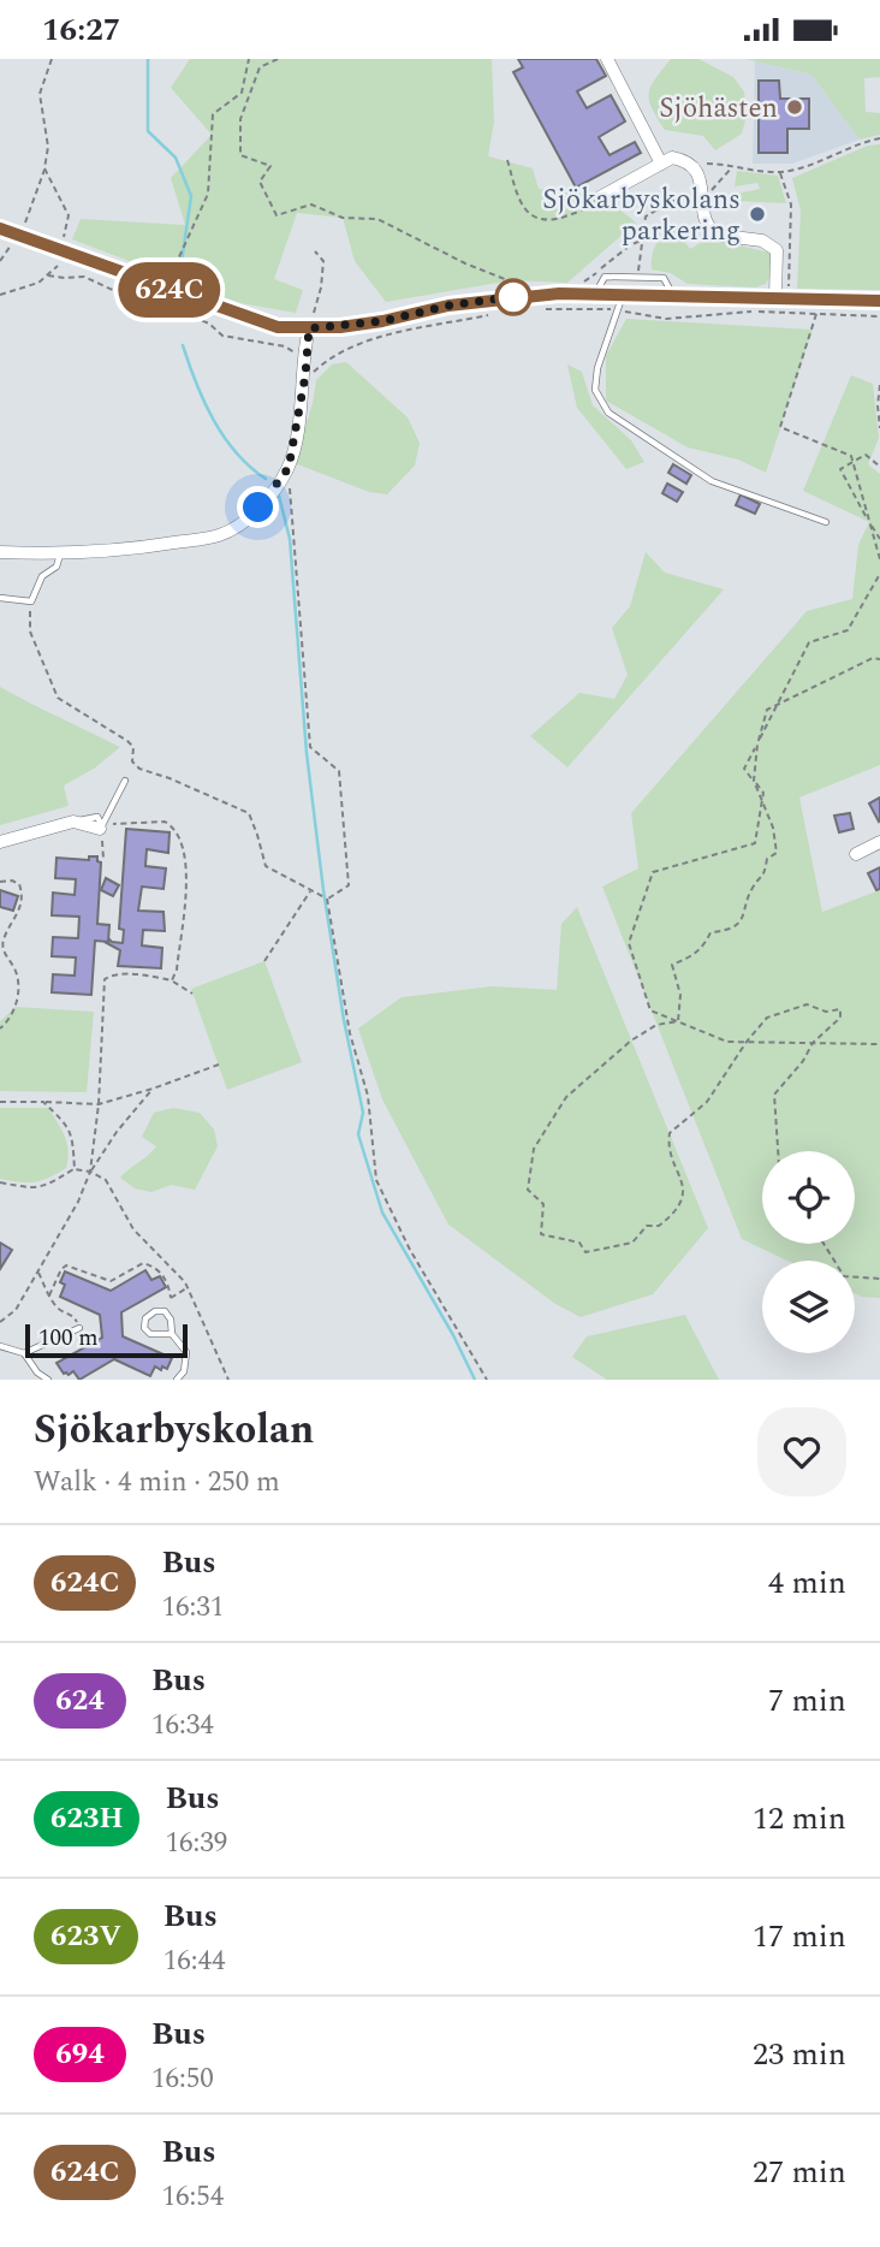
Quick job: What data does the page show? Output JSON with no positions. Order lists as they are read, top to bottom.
{
  "places": ["Sjöhästen", "Sjökarbyskolans parkering"],
  "lines": ["bus line 624C"],
  "scale_bar": "100 m",
  "page": {
    "status": "16:27",
    "on_map": "624C",
    "scale": "100 m",
    "heading": ["Sjökarbyskolan", "Walk · 4 min · 250 m"],
    "list": [
      {
        "mark": "624C",
        "name": "Bus",
        "note": "16:31",
        "value": "4 min"
      },
      {
        "mark": "624",
        "name": "Bus",
        "note": "16:34",
        "value": "7 min"
      },
      {
        "mark": "623H",
        "name": "Bus",
        "note": "16:39",
        "value": "12 min"
      },
      {
        "mark": "623V",
        "name": "Bus",
        "note": "16:44",
        "value": "17 min"
      },
      {
        "mark": "694",
        "name": "Bus",
        "note": "16:50",
        "value": "23 min"
      },
      {
        "mark": "624C",
        "name": "Bus",
        "note": "16:54",
        "value": "27 min"
      }
    ]
  }
}
